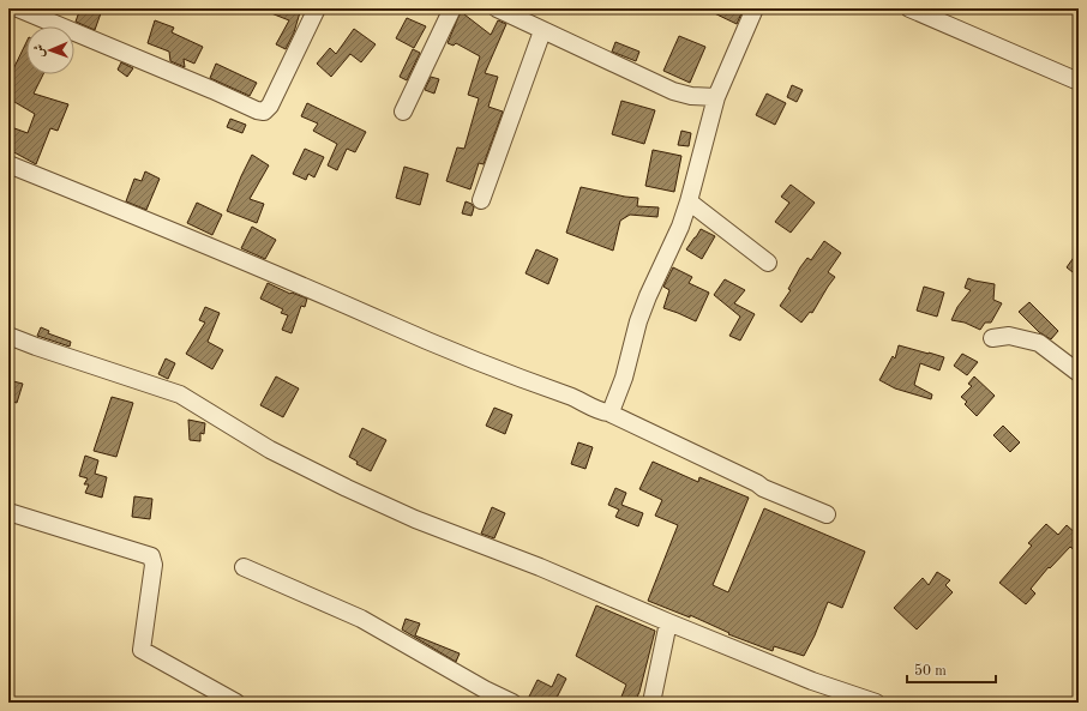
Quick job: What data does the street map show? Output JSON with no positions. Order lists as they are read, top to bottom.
{
  "scale_bar": "50 m",
  "north": "left"
}
